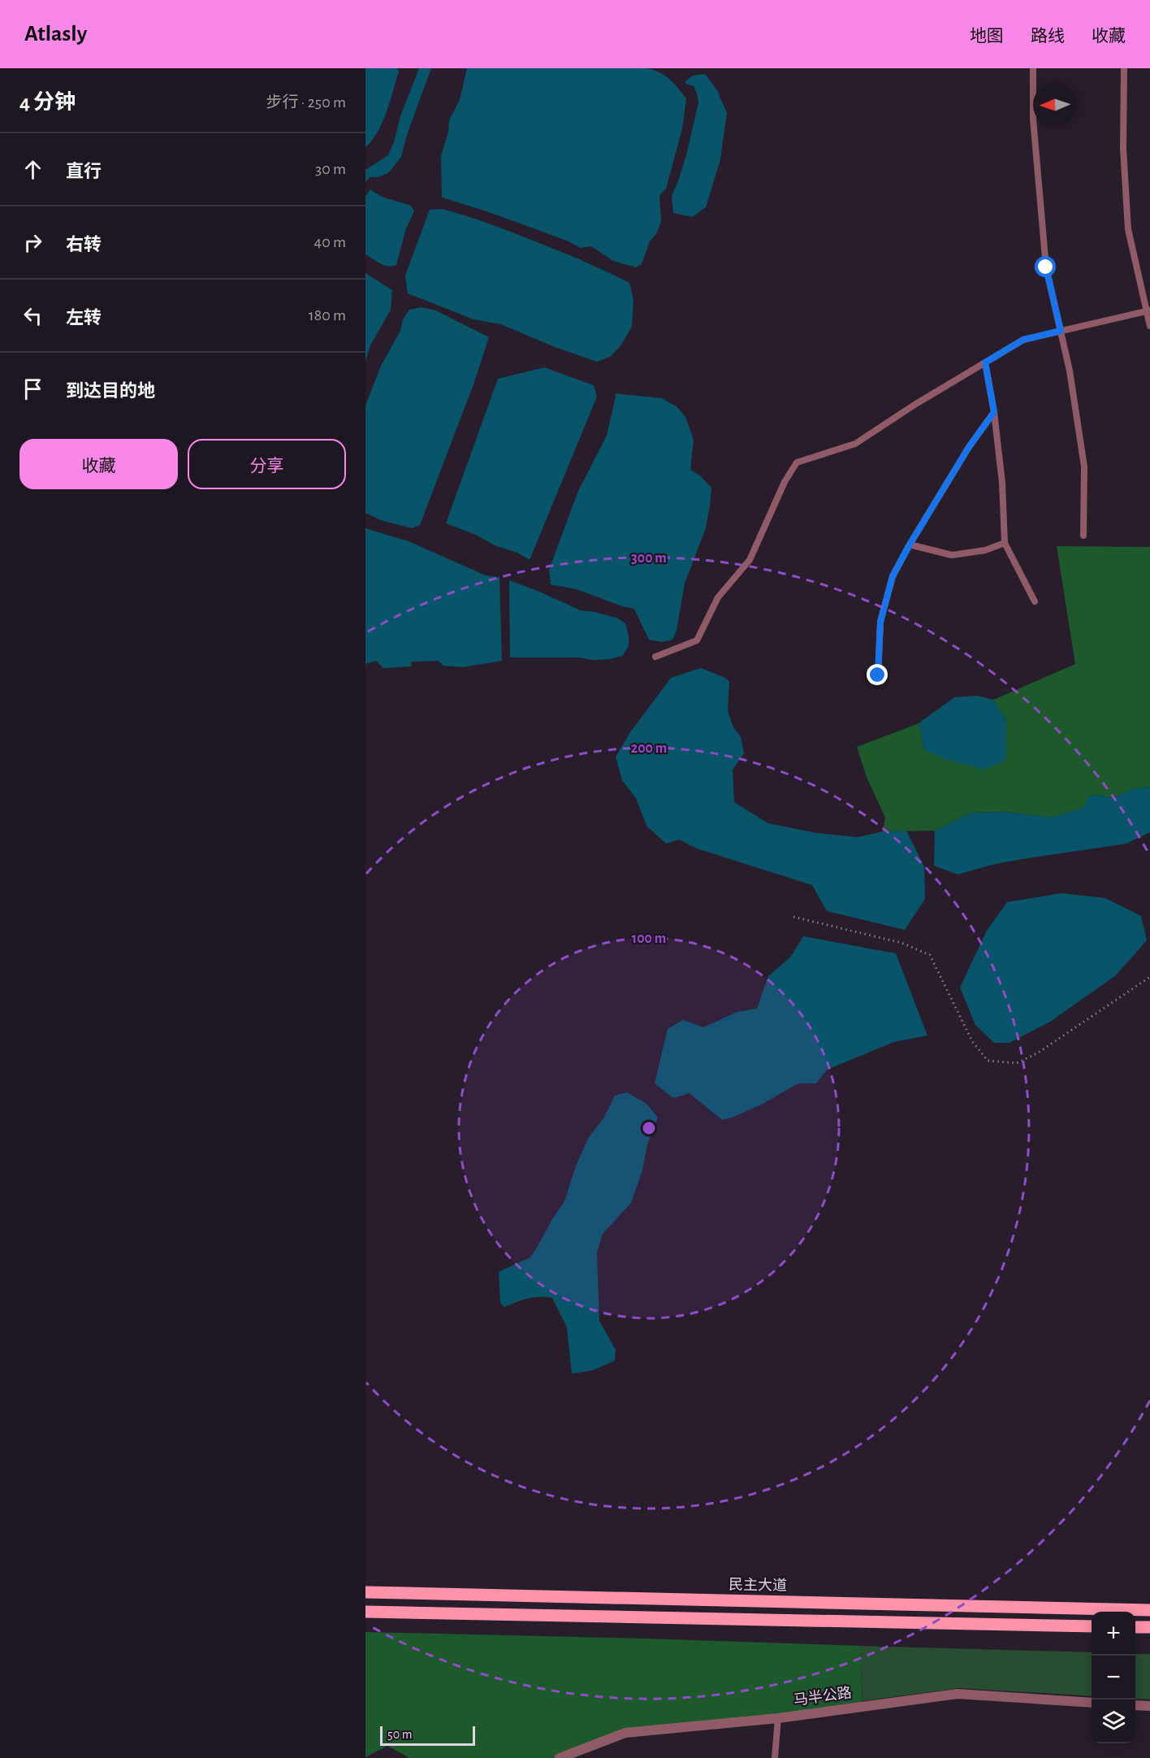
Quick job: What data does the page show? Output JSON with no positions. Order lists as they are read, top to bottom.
{
  "streets": {
    "main road": ["民主大道"],
    "street": ["马半公路"]
  },
  "scale_bar": "50 m",
  "north": "left",
  "page": {
    "header": "Atlasly",
    "nav": ["地图", "路线", "收藏"],
    "heading": ["4 分钟", "步行 · 250 m"],
    "list": [
      ["直行", "30 m"],
      ["右转", "40 m"],
      ["左转", "180 m"],
      "到达目的地"
    ],
    "buttons": ["收藏", "分享"],
    "map_buttons": ["+", "−"],
    "scale": "50 m"
  },
  "rings": ["300 m", "200 m", "100 m"]
}
